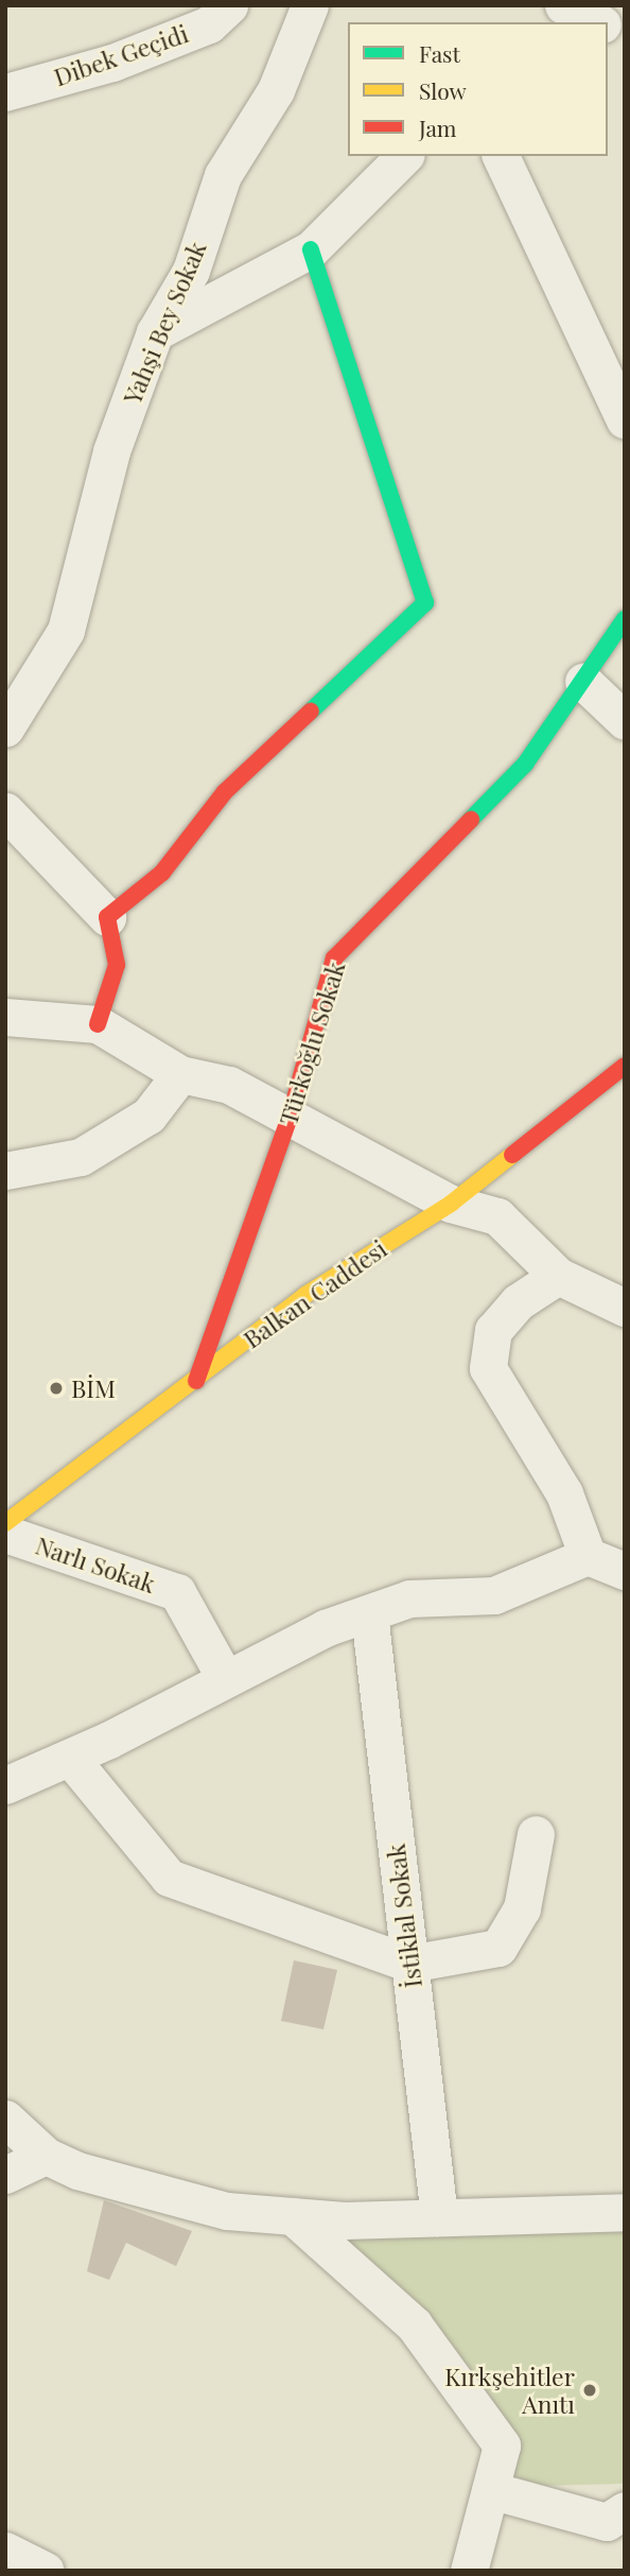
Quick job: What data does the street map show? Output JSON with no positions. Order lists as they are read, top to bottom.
{
  "streets": {
    "street": [
      "Dibek Geçidi",
      "Yahşi Bey Sokak",
      "Türkoğlu Sokak",
      "Balkan Caddesi",
      "Narlı Sokak",
      "İstiklal Sokak"
    ]
  },
  "crossings": [
    ["Türkoğlu Sokak", "Balkan Caddesi"]
  ],
  "places": ["BİM", "Kırkşehitler Anıtı"],
  "legend": ["Fast", "Slow", "Jam"]
}
